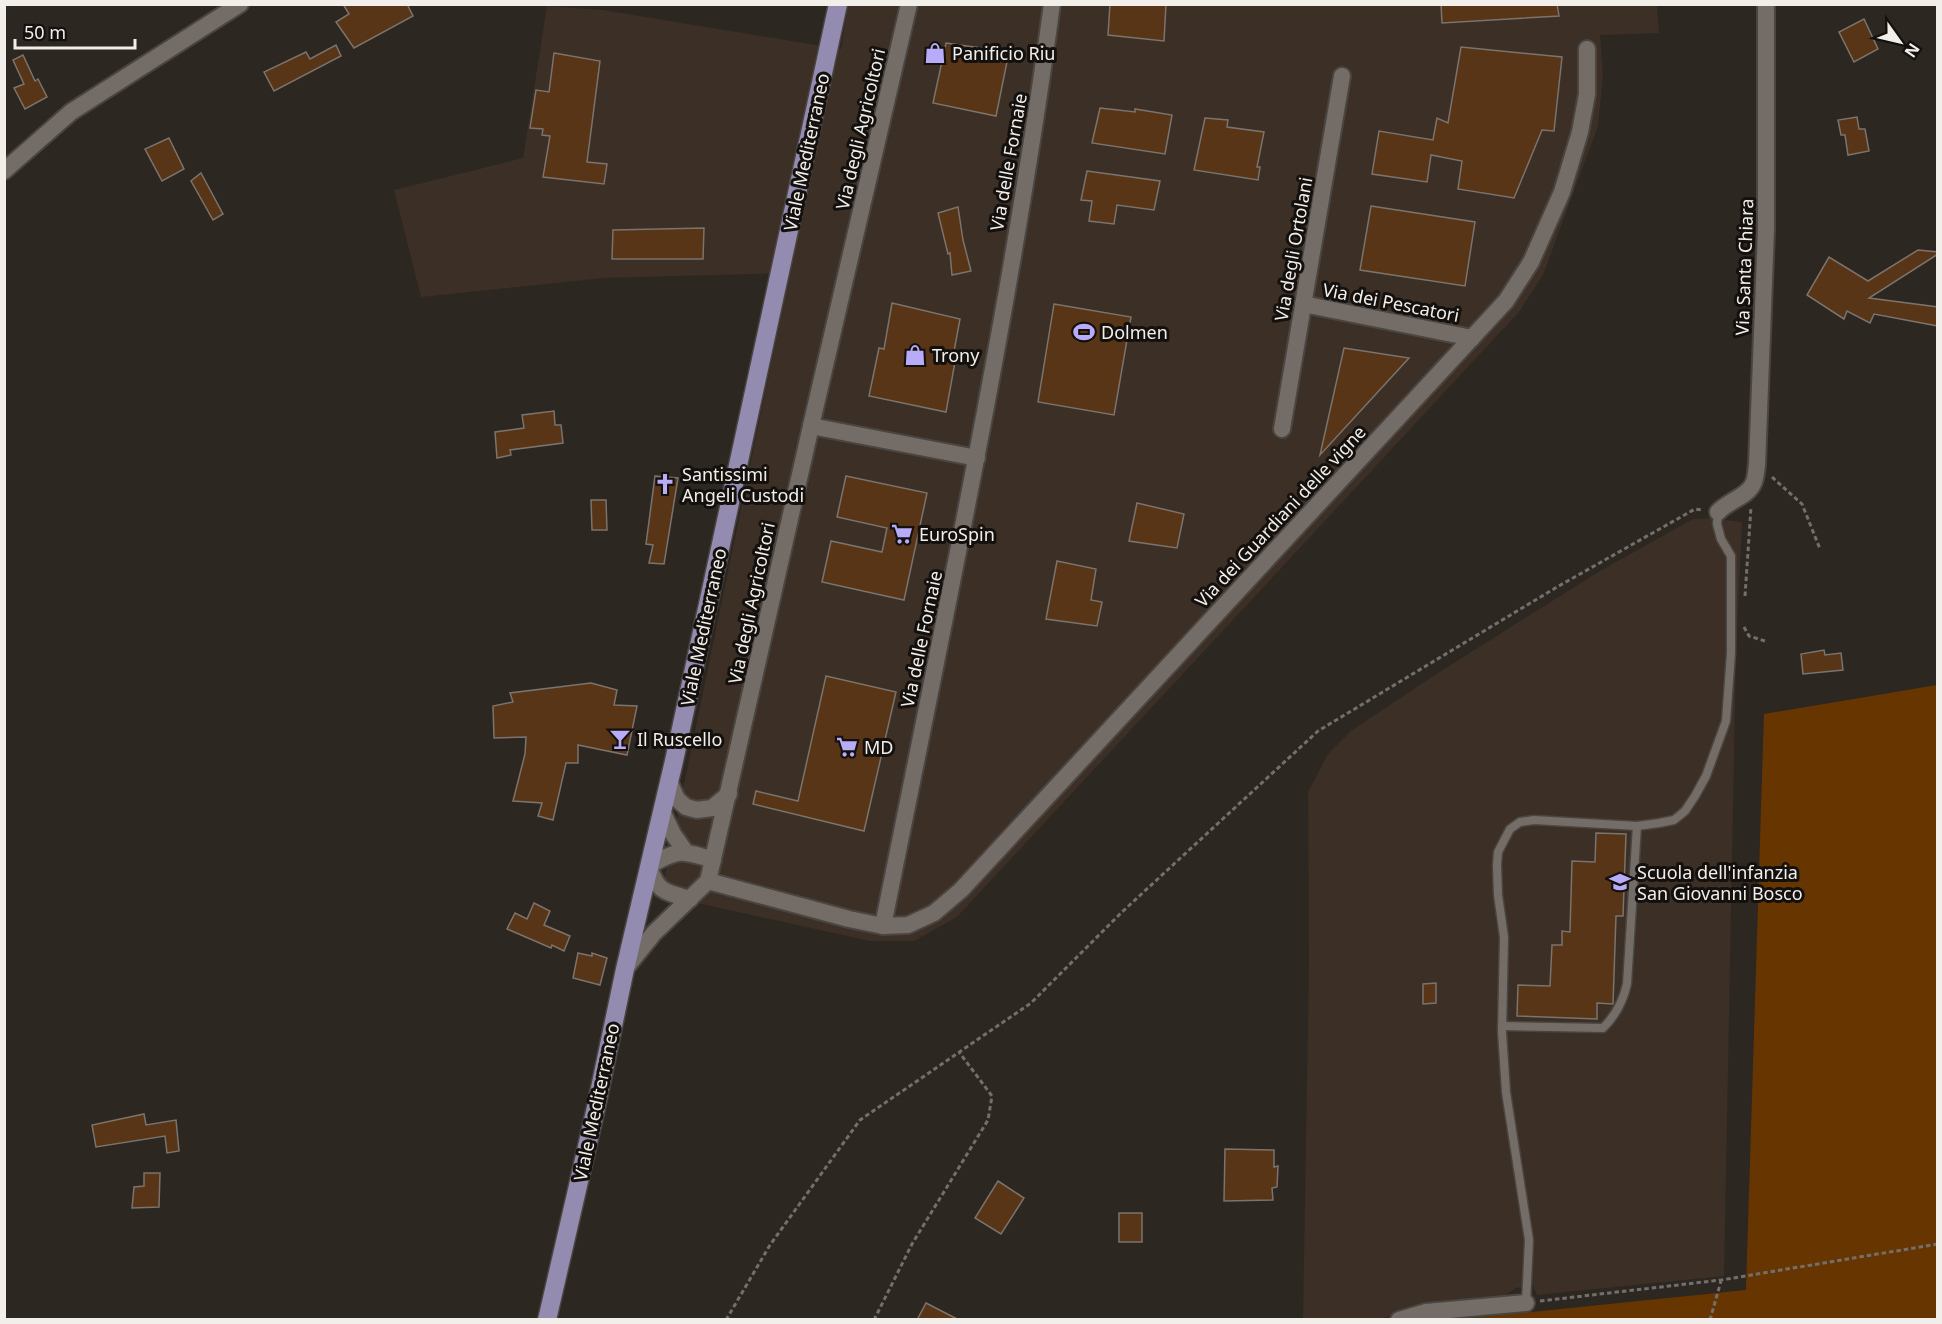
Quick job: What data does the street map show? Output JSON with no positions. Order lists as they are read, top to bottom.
{
  "streets": {
    "main road": ["Viale Mediterraneo"],
    "street": [
      "Via degli Agricoltori",
      "Via delle Fornaie",
      "Via degli Ortolani",
      "Via Santa Chiara",
      "Via dei Pescatori",
      "Via dei Guardiani delle vigne"
    ]
  },
  "crossings": [
    ["Via degli Agricoltori", "Viale Mediterraneo"],
    ["Via degli Agricoltori", "Via dei Guardiani delle vigne"],
    ["Viale Mediterraneo", "Via dei Guardiani delle vigne"],
    ["Via delle Fornaie", "Via dei Guardiani delle vigne"],
    ["Via degli Ortolani", "Via dei Pescatori"],
    ["Via dei Pescatori", "Via dei Guardiani delle vigne"]
  ],
  "places": {
    "shop": ["Panificio Riu", "Trony"],
    "sports": ["Dolmen"],
    "church": ["Santissimi Angeli Custodi"],
    "supermarket": ["EuroSpin", "MD"],
    "bar": ["Il Ruscello"],
    "school or university": ["Scuola dell'infanzia San Giovanni Bosco"]
  },
  "scale_bar": "50 m",
  "north": "bottom right"
}
